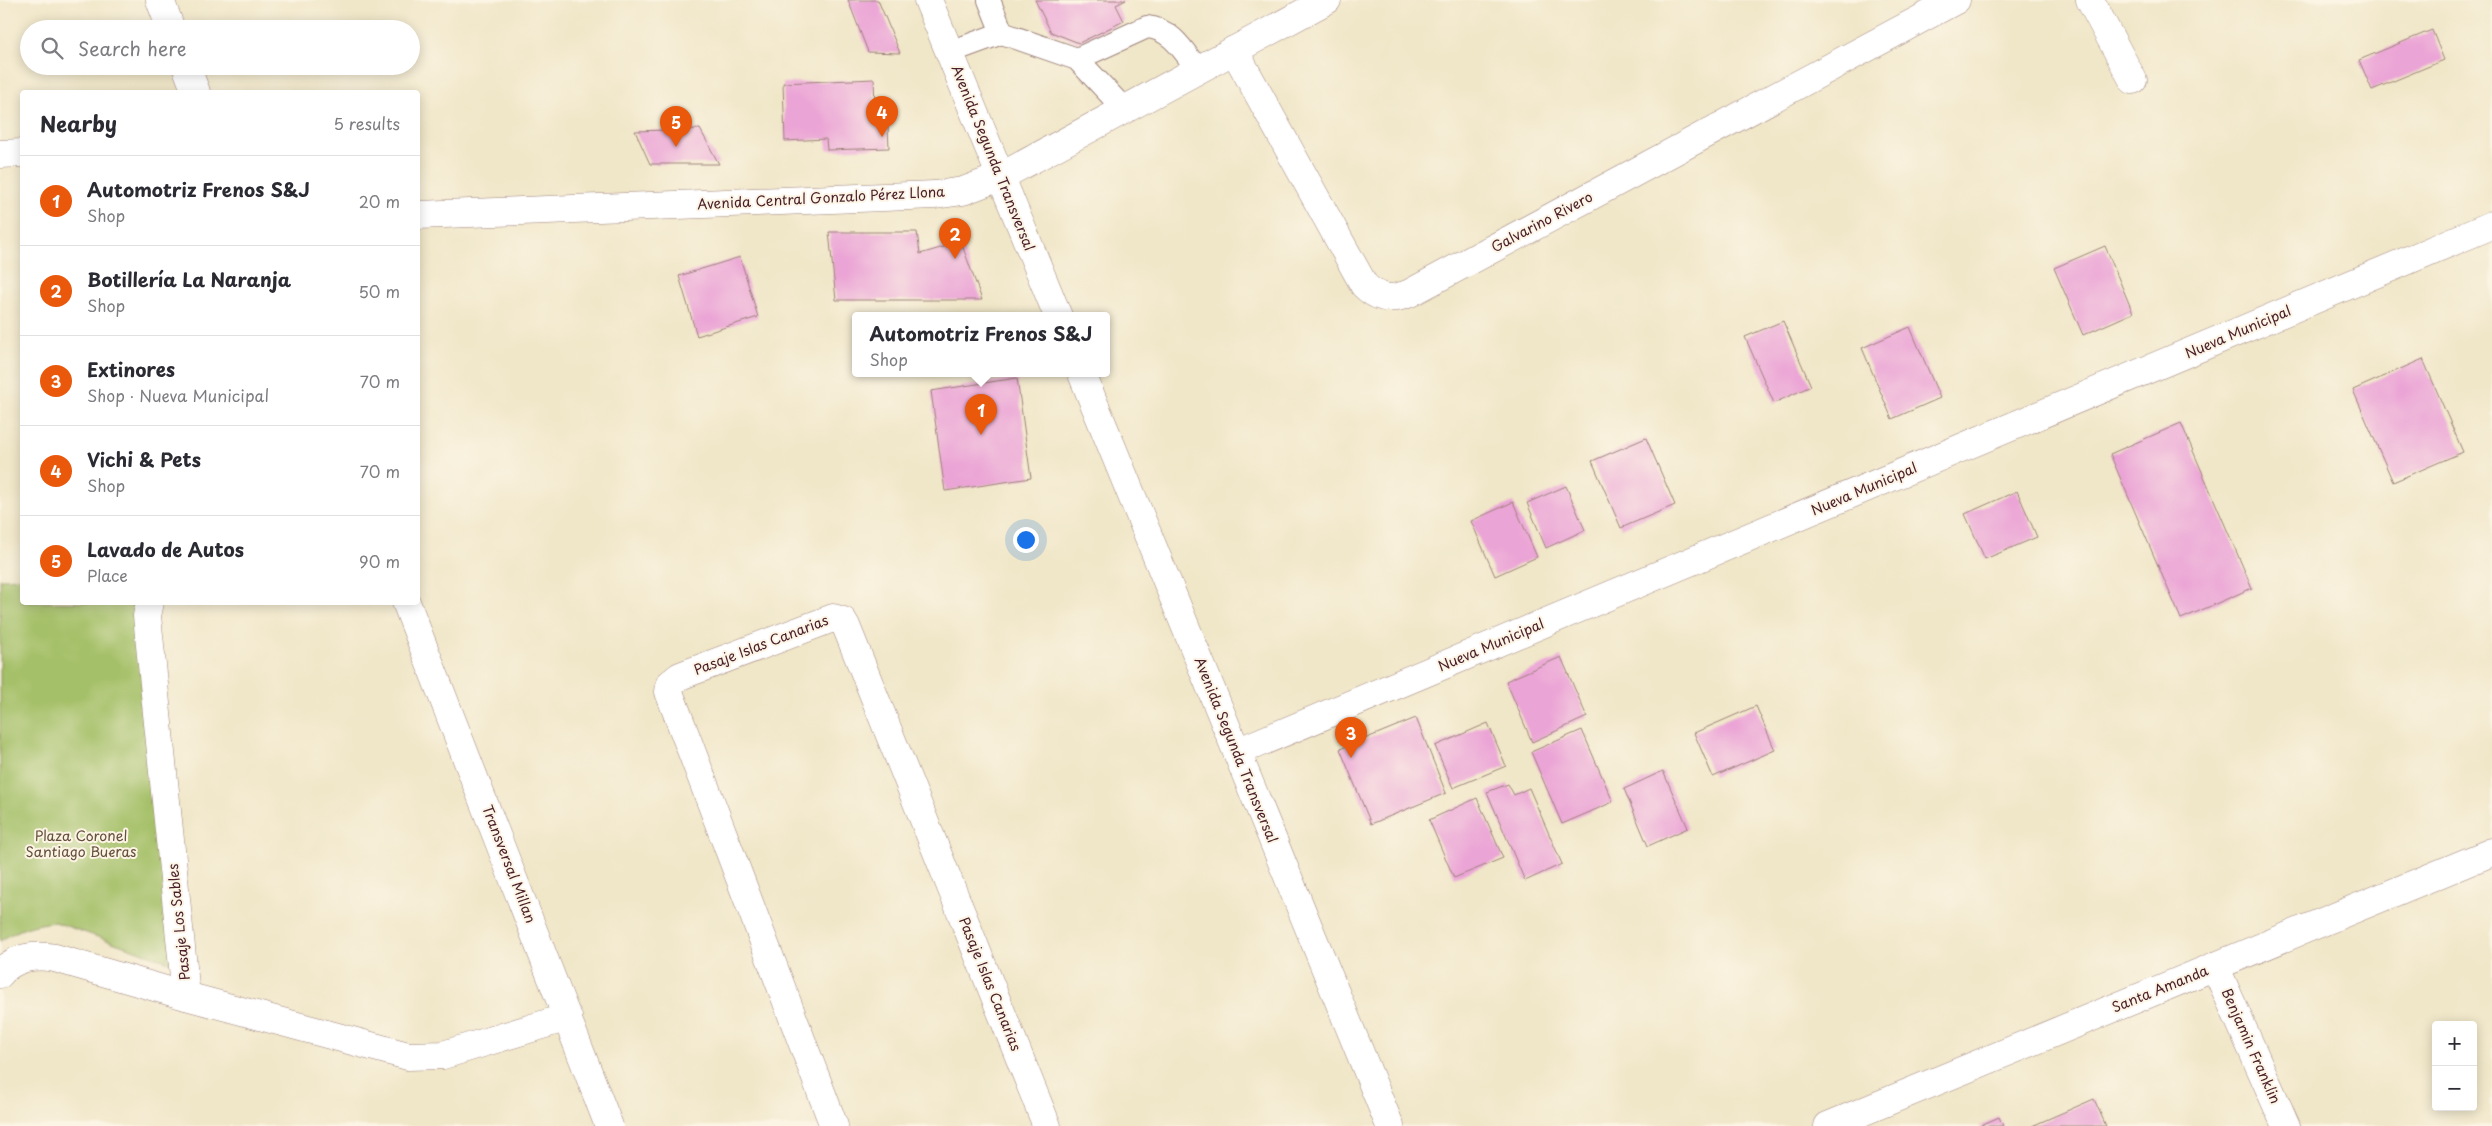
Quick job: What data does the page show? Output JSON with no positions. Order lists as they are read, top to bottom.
{
  "streets": {
    "street": [
      "Avenida Segunda Transversal",
      "Avenida Central Gonzalo Pérez Llona",
      "Galvarino Rivero",
      "Nueva Municipal",
      "Pasaje Islas Canarias",
      "Transversal Millan",
      "Pasaje Los Sables",
      "Santa Amanda",
      "Benjamin Franklin"
    ]
  },
  "crossings": [
    ["Avenida Segunda Transversal", "Avenida Central Gonzalo Pérez Llona"],
    ["Avenida Segunda Transversal", "Nueva Municipal"],
    ["Avenida Central Gonzalo Pérez Llona", "Galvarino Rivero"],
    ["Transversal Millan", "Pasaje Los Sables"],
    ["Santa Amanda", "Benjamin Franklin"]
  ],
  "parks": ["Plaza Coronel Santiago Bueras"],
  "page": {
    "search": "Search here",
    "heading": ["Nearby", "5 results"],
    "pins": [
      "4",
      "5",
      "2",
      "1",
      "3"
    ],
    "list": [
      {
        "mark": "1",
        "name": "Automotriz Frenos S&J",
        "note": "Shop",
        "value": "20 m"
      },
      {
        "mark": "2",
        "name": "Botillería La Naranja",
        "note": "Shop",
        "value": "50 m"
      },
      {
        "mark": "3",
        "name": "Extinores",
        "note": "Shop · Nueva Municipal",
        "value": "70 m"
      },
      {
        "mark": "4",
        "name": "Vichi & Pets",
        "note": "Shop",
        "value": "70 m"
      },
      {
        "mark": "5",
        "name": "Lavado de Autos",
        "note": "Place",
        "value": "90 m"
      }
    ],
    "popup": ["Automotriz Frenos S&J", "Shop"],
    "map_buttons": ["+", "−"]
  }
}
